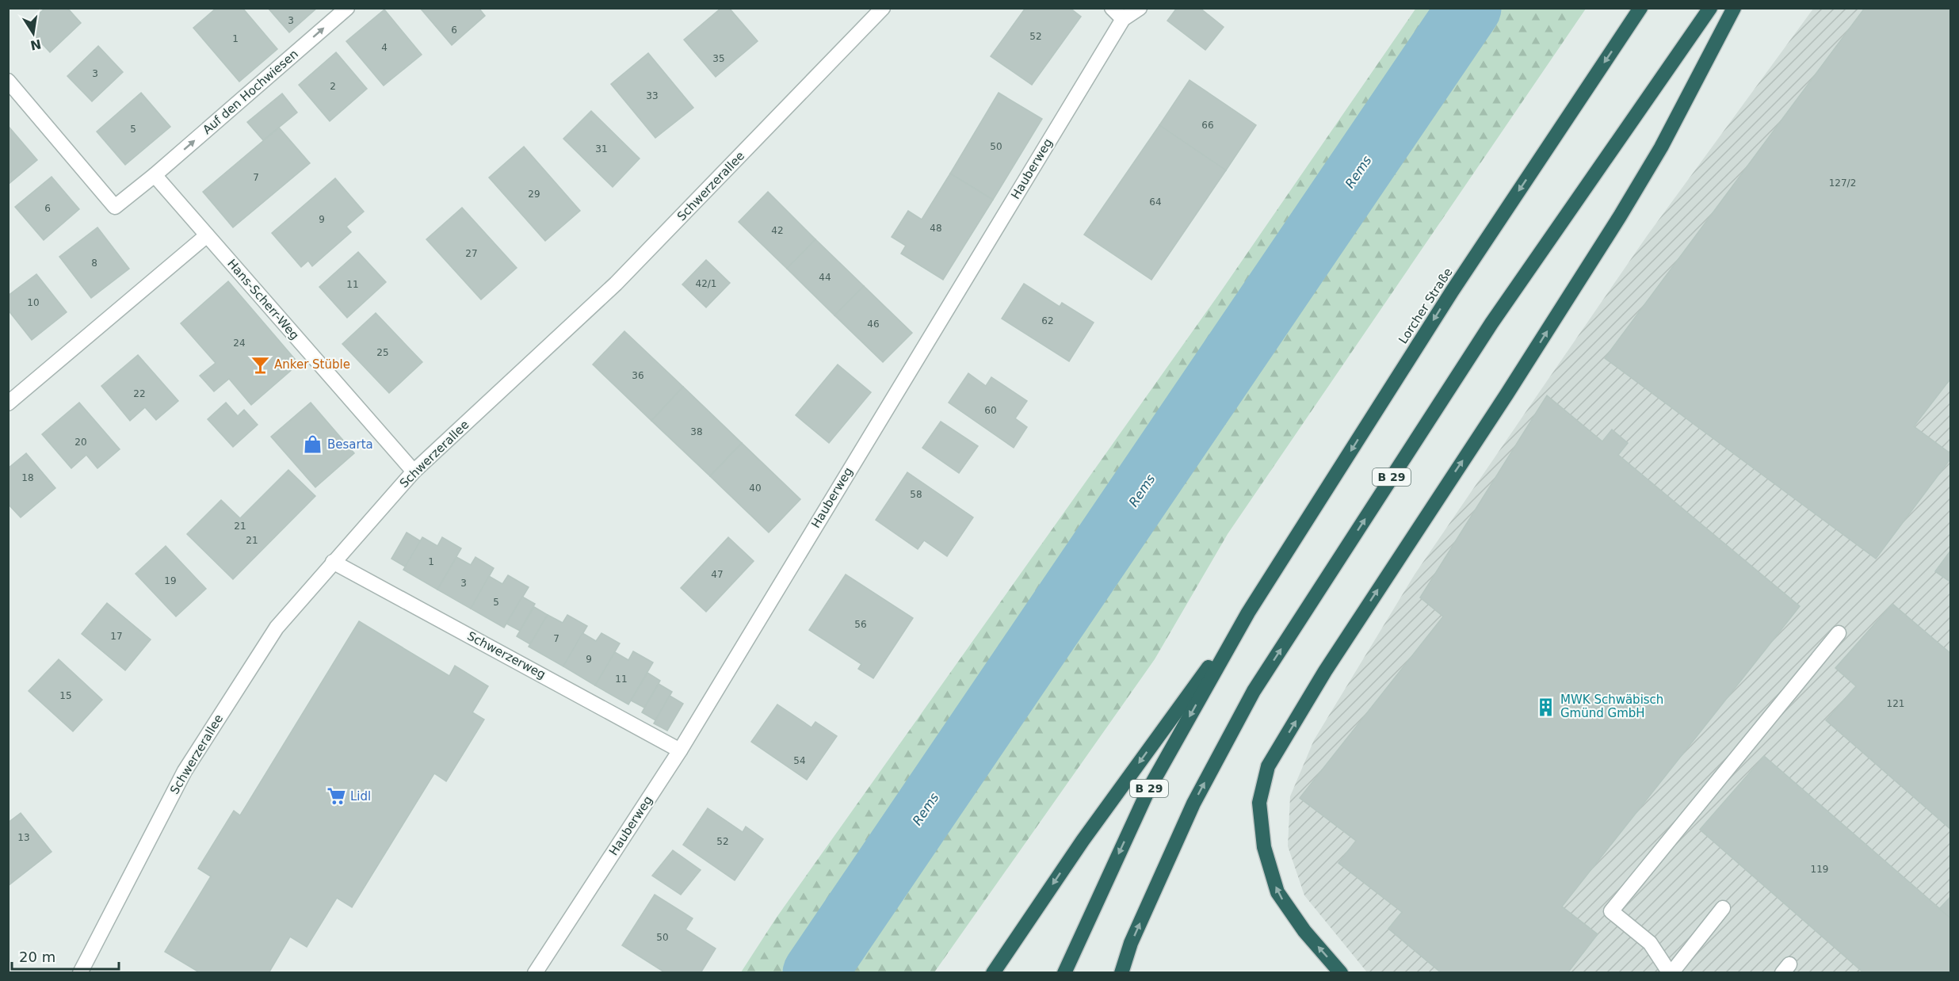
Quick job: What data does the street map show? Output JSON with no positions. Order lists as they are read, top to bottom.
{
  "streets": {
    "highway": ["Lorcher Straße", "B 29"],
    "street": [
      "Auf den Hochwiesen",
      "Hauberweg",
      "Schwerzerallee",
      "Hans-Scherr-Weg",
      "Schwerzerweg"
    ]
  },
  "crossings": [
    ["Auf den Hochwiesen", "Hans-Scherr-Weg"],
    ["Hauberweg", "Schwerzerweg"],
    ["Schwerzerallee", "Hans-Scherr-Weg"],
    ["Schwerzerallee", "Schwerzerweg"],
    ["Lorcher Straße", "B 29"]
  ],
  "one_way": ["Auf den Hochwiesen"],
  "water": ["Rems"],
  "places": {
    "bar": ["Anker Stüble"],
    "shop": ["Besarta"],
    "building": ["MWK Schwäbisch Gmünd GmbH"],
    "supermarket": ["Lidl"]
  },
  "house_numbers": [
    "3",
    "6",
    "52",
    "1",
    "4",
    "35",
    "3",
    "2",
    "33",
    "66",
    "5",
    "50",
    "31",
    "7",
    "127/2",
    "29",
    "64",
    "6",
    "9",
    "48",
    "42",
    "27",
    "8",
    "44",
    "42/1",
    "11",
    "10",
    "62",
    "46",
    "24",
    "25",
    "36",
    "22",
    "60",
    "38",
    "20",
    "18",
    "40",
    "58",
    "21",
    "21",
    "1",
    "47",
    "19",
    "3",
    "5",
    "56",
    "17",
    "7",
    "9",
    "11",
    "15",
    "121",
    "54",
    "13",
    "52",
    "119",
    "50"
  ],
  "scale_bar": "20 m",
  "north": "bottom"
}
